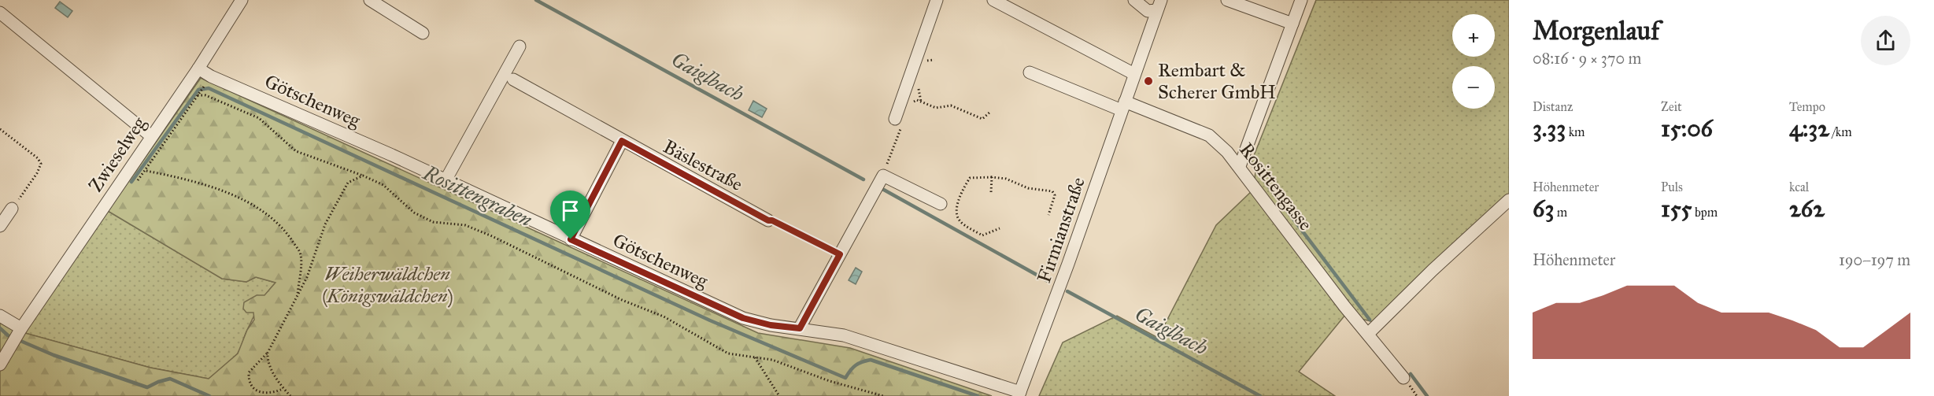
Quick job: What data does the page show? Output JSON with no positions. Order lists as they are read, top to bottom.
{
  "streets": {
    "street": [
      "Götschenweg",
      "Zwieselweg",
      "Bäslestraße",
      "Rosittengasse",
      "Firmianstraße"
    ]
  },
  "crossings": [
    ["Götschenweg", "Zwieselweg"],
    ["Götschenweg", "Firmianstraße"],
    ["Rosittengasse", "Firmianstraße"]
  ],
  "water": ["Gaiglbach", "Rosittengraben"],
  "parks": ["Weiherwäldchen (Königswäldchen)"],
  "places": ["Rembart & Scherer GmbH"],
  "page": {
    "heading": ["Morgenlauf", "08:16 · 9 × 370 m"],
    "map_buttons": ["+", "−"],
    "stats": [
      ["Distanz", "3.33 km"],
      ["Zeit", "15:06"],
      ["Tempo", "4:32 /km"],
      ["Höhenmeter", "63 m"],
      ["Puls", "155 bpm"],
      ["kcal", "262"]
    ],
    "chart": ["Höhenmeter", "190–197 m"]
  }
}
